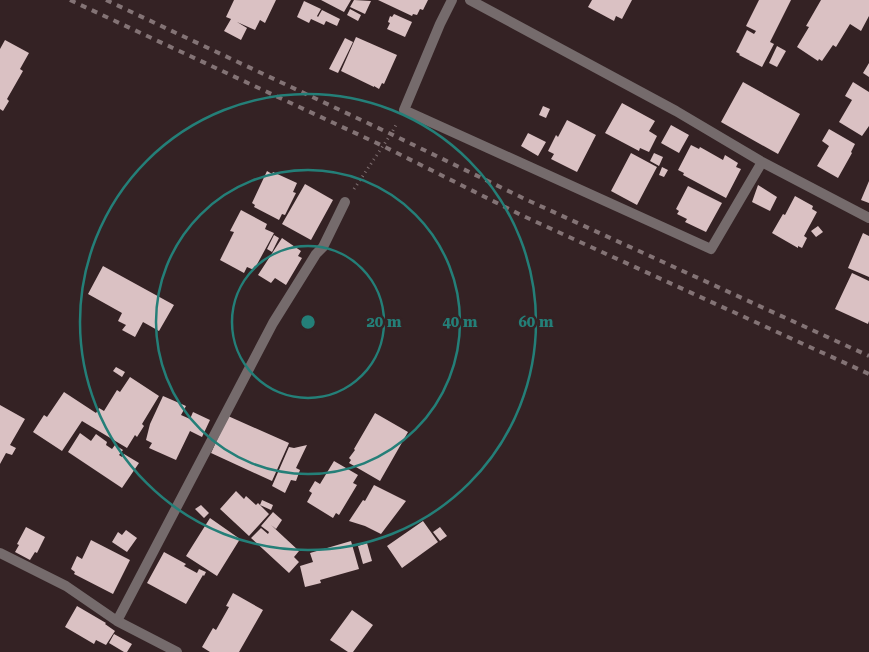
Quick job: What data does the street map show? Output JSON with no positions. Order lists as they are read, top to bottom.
{
  "rings": ["20 m", "40 m", "60 m"]
}
